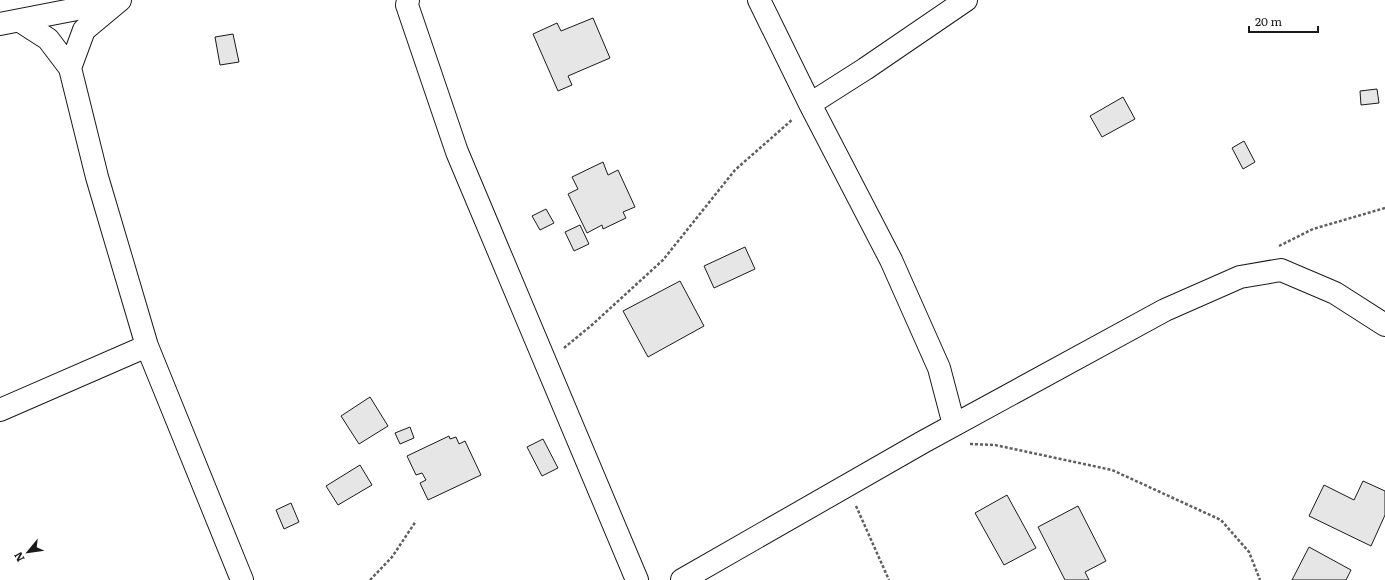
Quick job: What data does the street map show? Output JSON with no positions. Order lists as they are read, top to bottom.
{
  "scale_bar": "20 m",
  "north": "bottom left"
}
